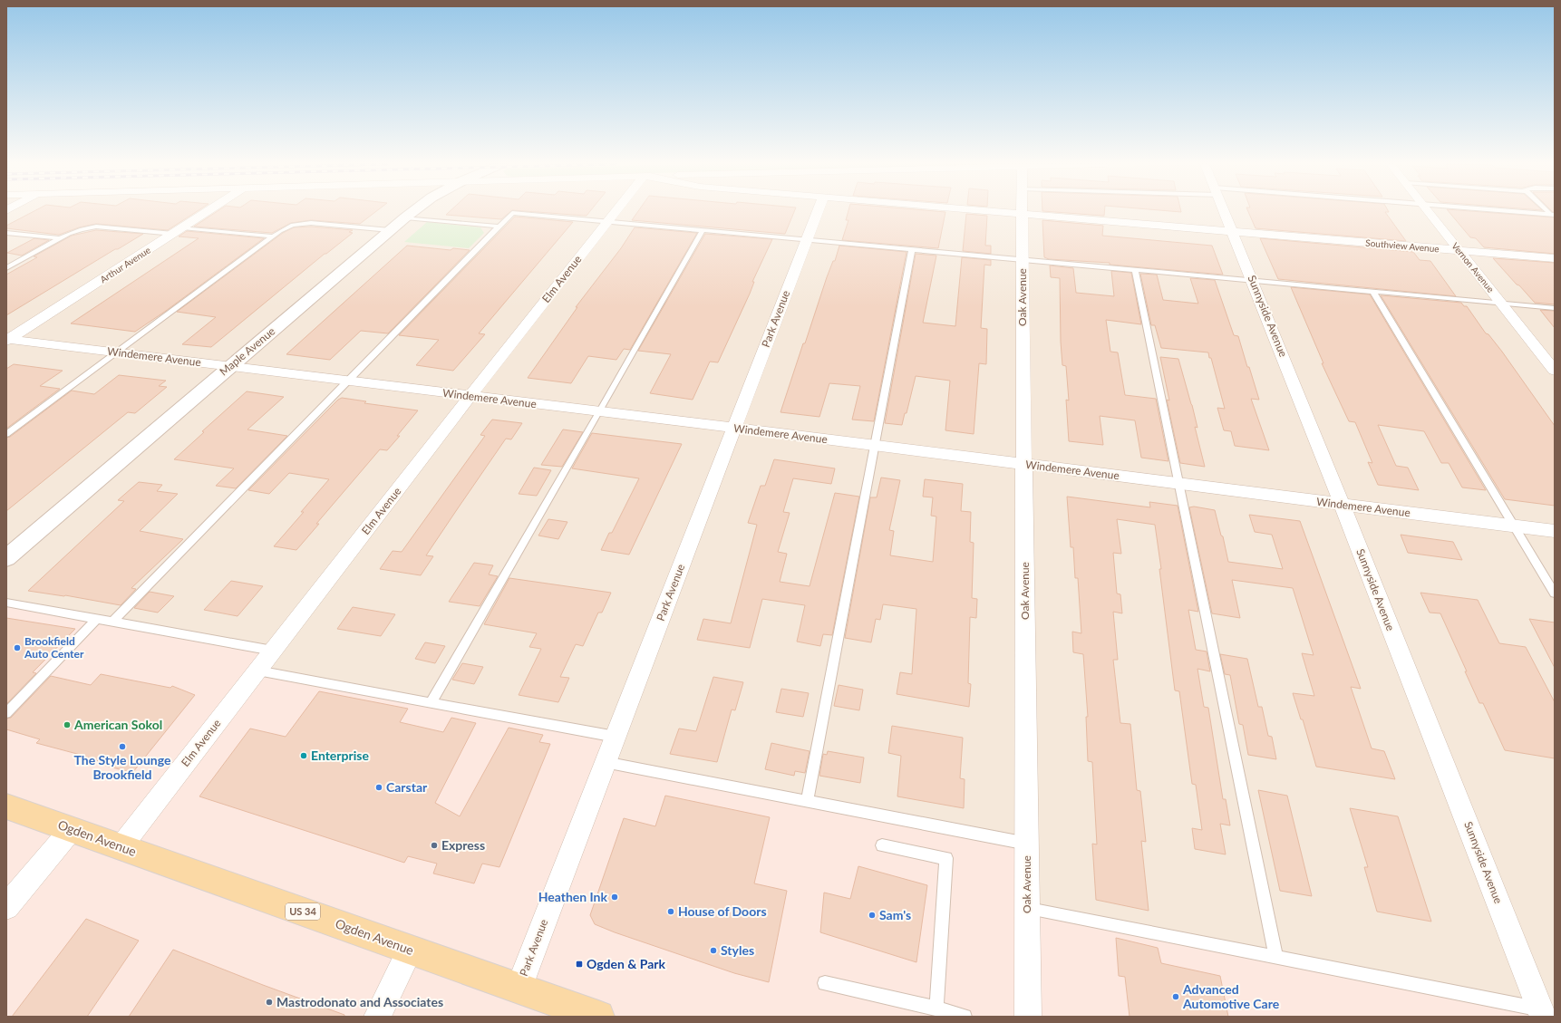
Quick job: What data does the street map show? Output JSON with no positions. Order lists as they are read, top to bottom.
{
  "streets": {
    "main road": ["Ogden Avenue", "US 34"],
    "street": [
      "Southview Avenue",
      "Arthur Avenue",
      "Vernon Avenue",
      "Elm Avenue",
      "Oak Avenue",
      "Sunnyside Avenue",
      "Park Avenue",
      "Maple Avenue",
      "Windemere Avenue"
    ]
  },
  "crossings": [
    ["Southview Avenue", "Vernon Avenue"],
    ["Southview Avenue", "Oak Avenue"],
    ["Southview Avenue", "Sunnyside Avenue"],
    ["Arthur Avenue", "Windemere Avenue"],
    ["Elm Avenue", "Windemere Avenue"],
    ["Elm Avenue", "Ogden Avenue"],
    ["Oak Avenue", "Windemere Avenue"],
    ["Sunnyside Avenue", "Windemere Avenue"],
    ["Park Avenue", "Windemere Avenue"],
    ["Park Avenue", "Ogden Avenue"],
    ["Maple Avenue", "Windemere Avenue"]
  ],
  "places": {
    "other": [
      "Brookfield Auto Center",
      "American Sokol",
      "The Style Lounge Brookfield",
      "Enterprise",
      "Carstar",
      "Express",
      "Heathen Ink",
      "House of Doors",
      "Sam's",
      "Styles",
      "Advanced Automotive Care",
      "Mastrodonato and Associates"
    ],
    "transit": ["Ogden & Park"]
  }
}
